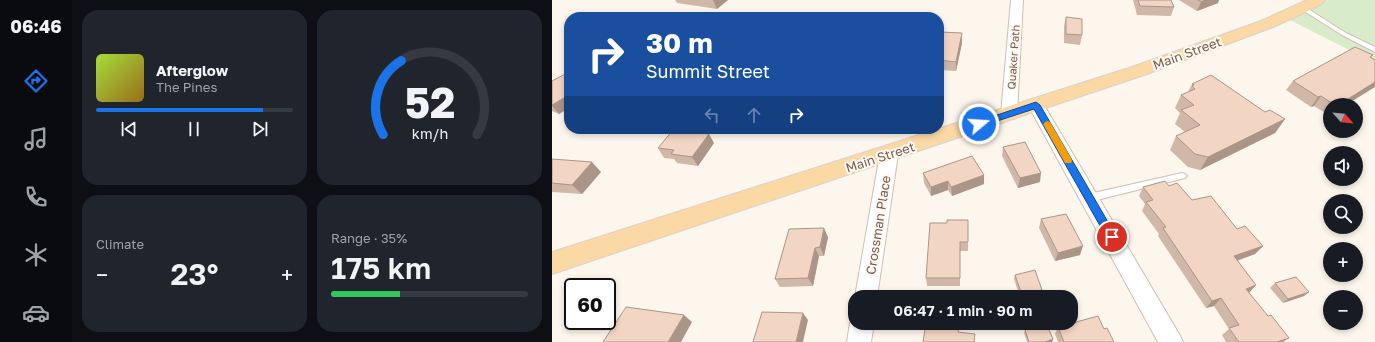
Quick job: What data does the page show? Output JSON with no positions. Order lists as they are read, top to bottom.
{
  "streets": {
    "main road": ["Main Street"],
    "street": ["Quaker Path", "Crossman Place"]
  },
  "crossings": [
    ["Main Street", "Quaker Path"],
    ["Main Street", "Crossman Place"]
  ],
  "north": "bottom right",
  "page": {
    "tabs": "06:46",
    "turn": ["30 m", "Summit Street"],
    "song": ["Afterglow", "The Pines"],
    "map_buttons": ["+", "−"],
    "tile": [
      "Climate",
      ["Range · 35%", "175 km"]
    ],
    "heat": ["−", "23°", "+"],
    "limit": "60",
    "trip": "06:47 · 1 min · 90 m",
    "gauge": ["52", "km/h"]
  }
}
